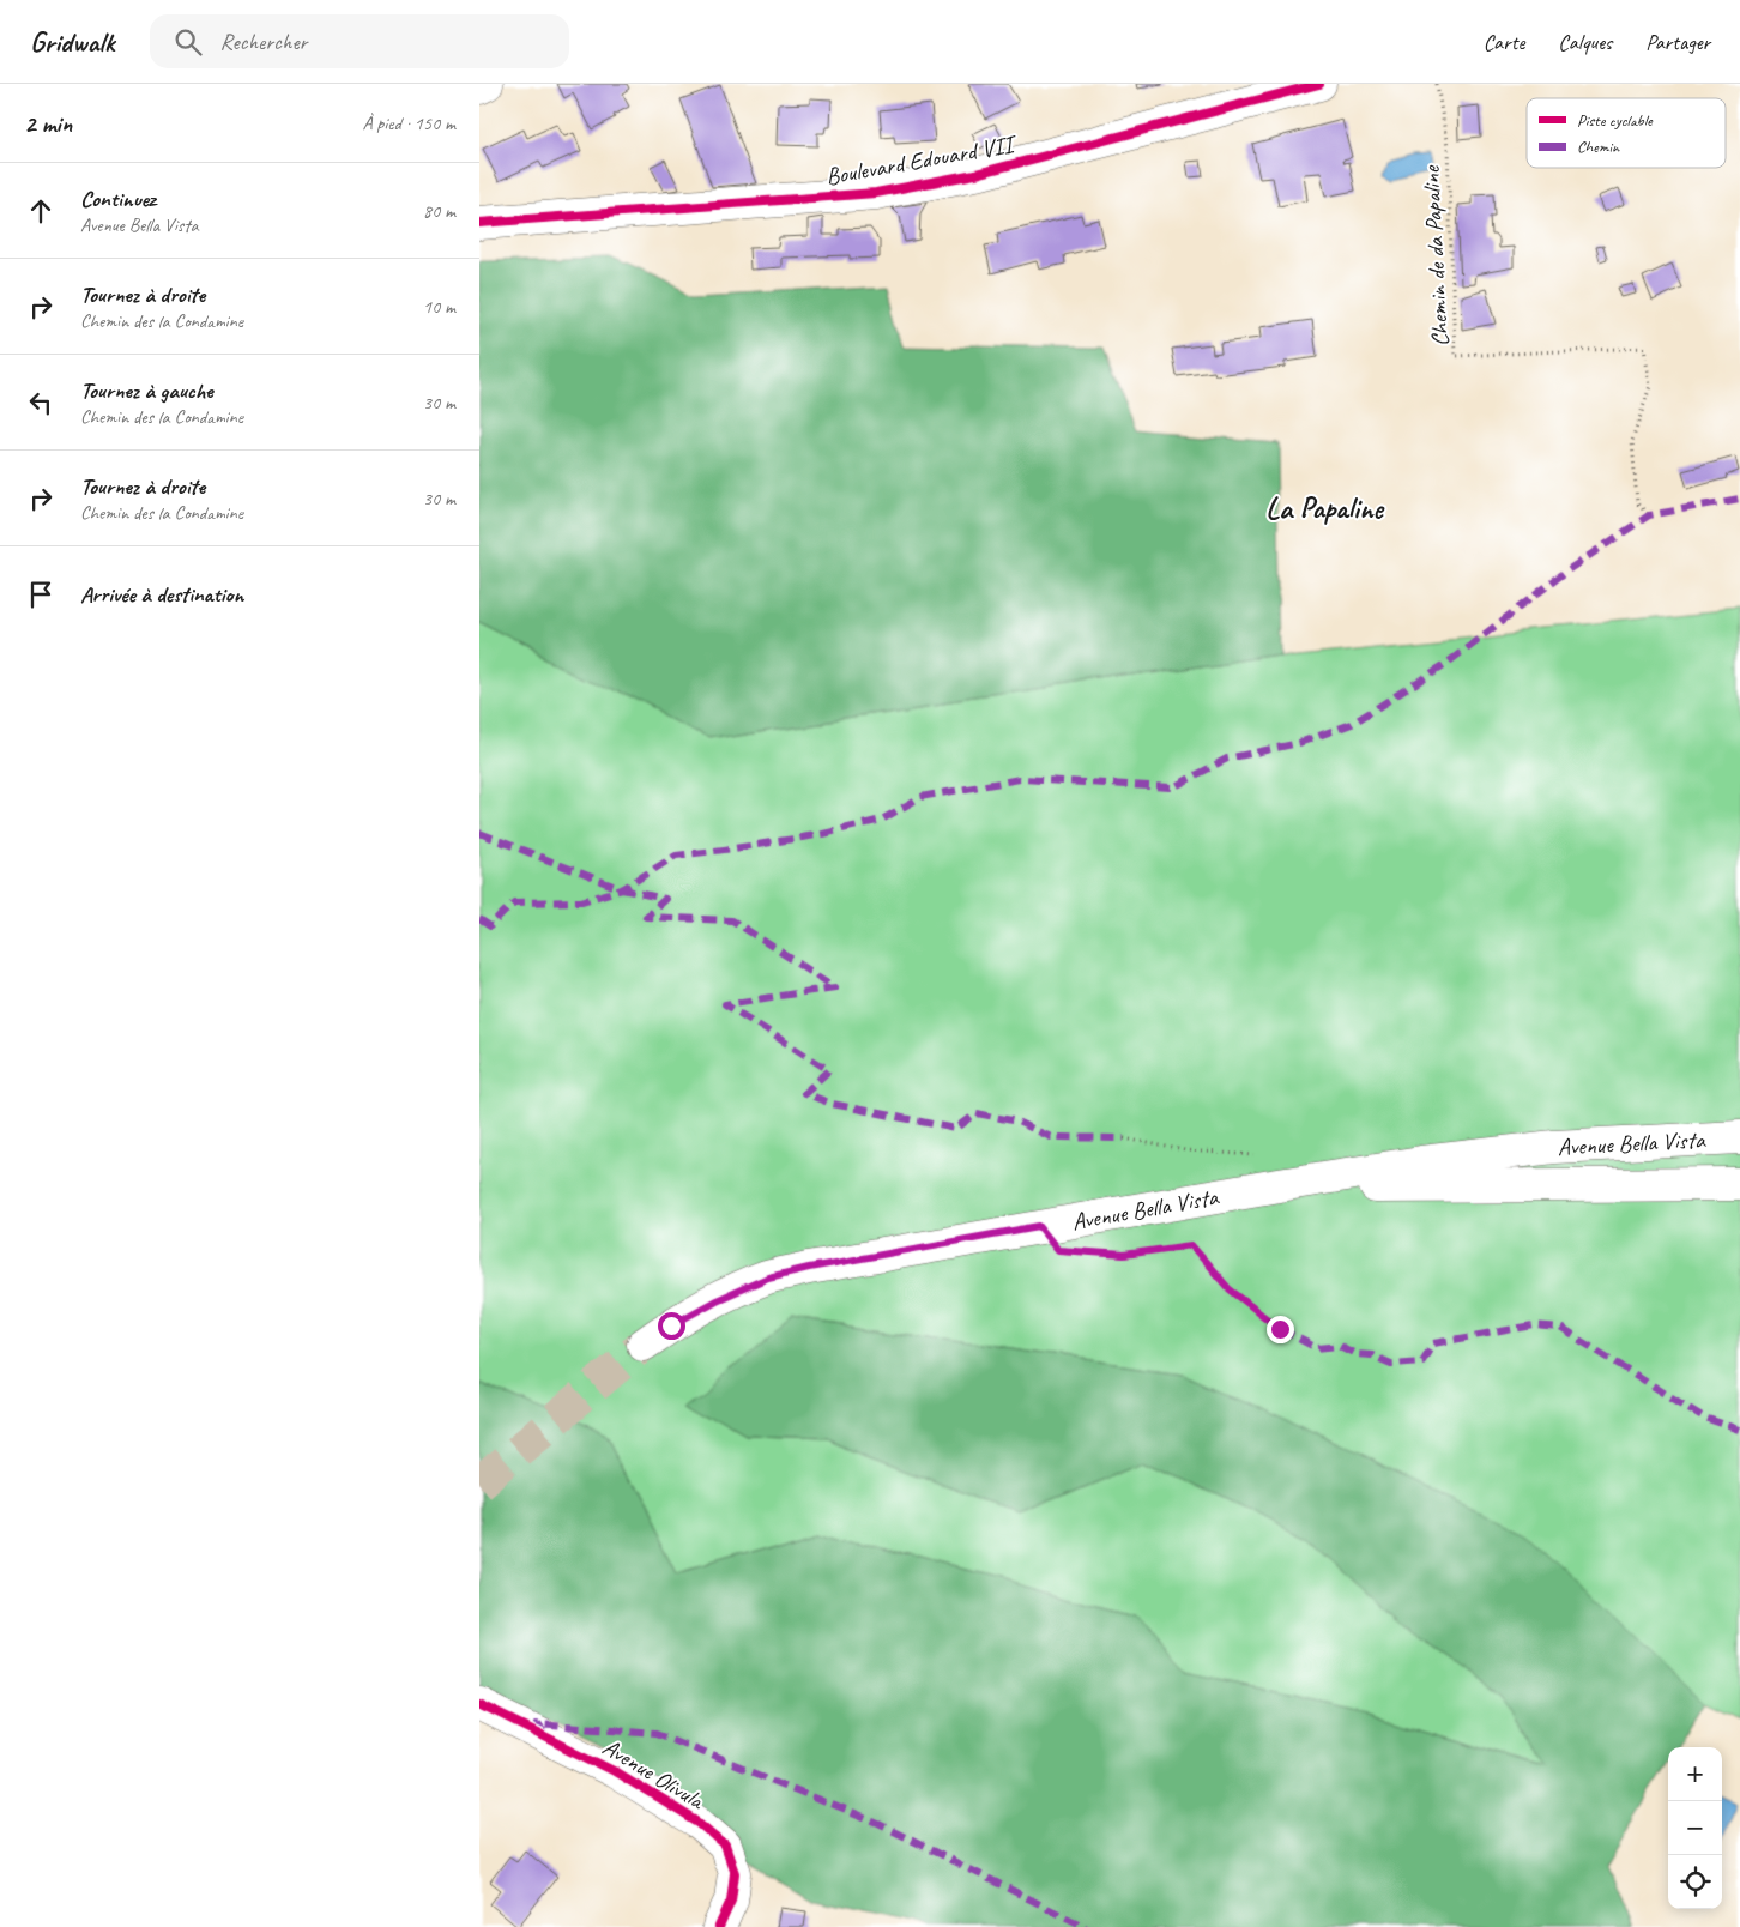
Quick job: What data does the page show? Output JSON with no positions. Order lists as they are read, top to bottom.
{
  "streets": {
    "main road": ["Boulevard Edouard VII", "Avenue Bella Vista", "Avenue Olivula"],
    "path": ["Chemin de da Papaline"]
  },
  "districts": ["La Papaline"],
  "legend": ["Piste cyclable", "Chemin"],
  "page": {
    "header": "Gridwalk",
    "search": "Rechercher",
    "nav": ["Carte", "Calques", "Partager"],
    "heading": ["2 min", "À pied · 150 m"],
    "list": [
      ["Continuez", "Avenue Bella Vista", "80 m"],
      ["Tournez à droite", "Chemin des la Condamine", "10 m"],
      ["Tournez à gauche", "Chemin des la Condamine", "30 m"],
      ["Tournez à droite", "Chemin des la Condamine", "30 m"],
      "Arrivée à destination"
    ],
    "map_buttons": ["+", "−"]
  }
}
